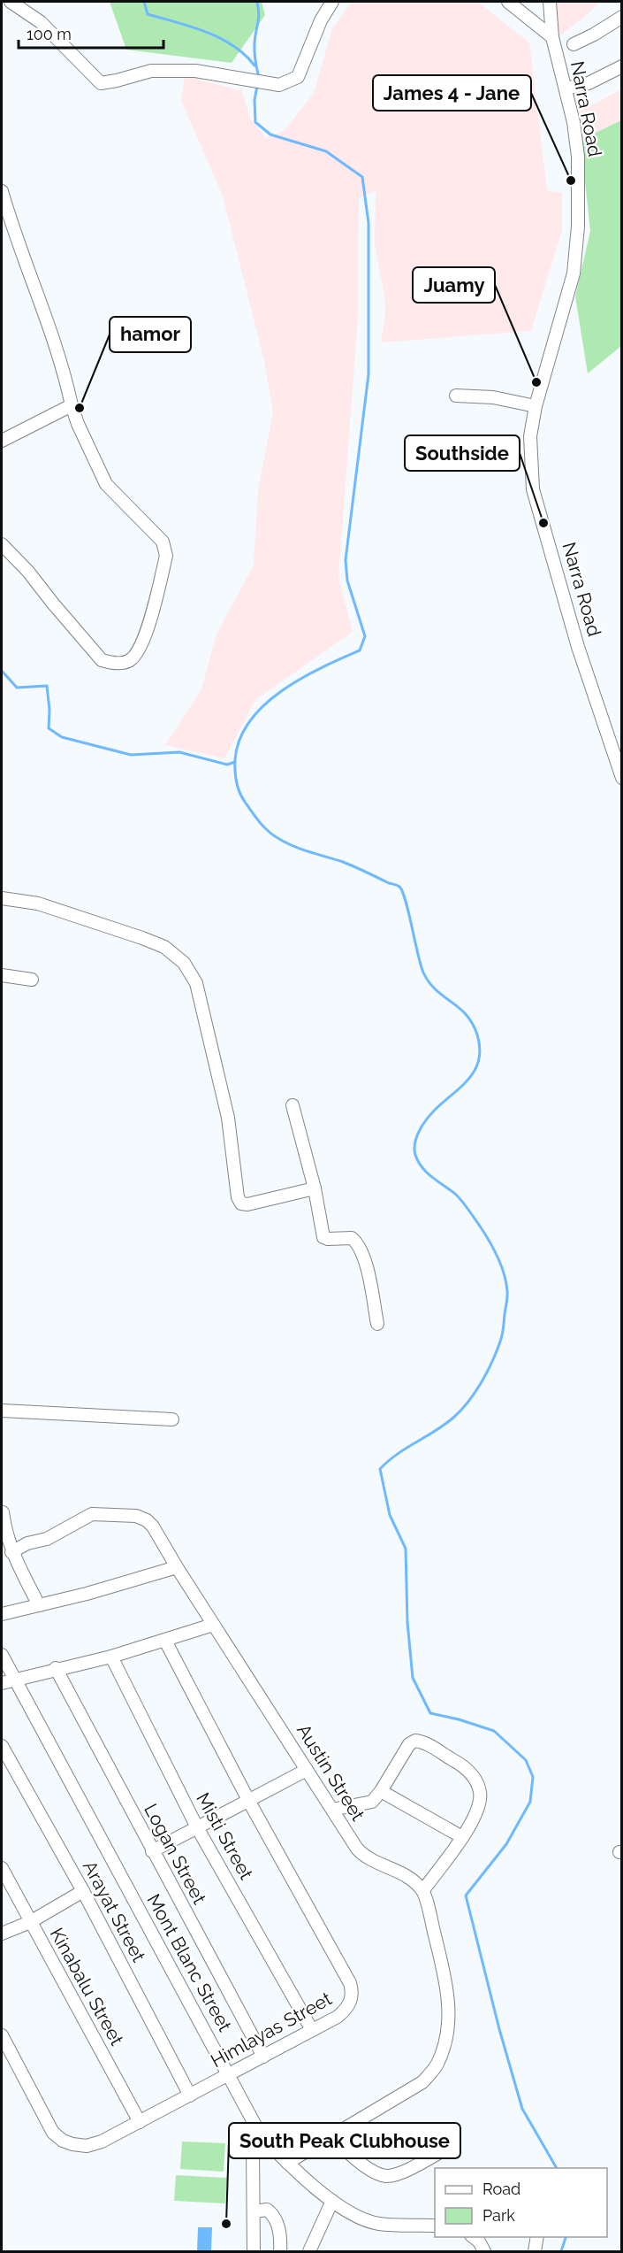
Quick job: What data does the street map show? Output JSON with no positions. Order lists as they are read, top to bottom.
{
  "streets": {
    "street": [
      "Narra Road",
      "Austin Street",
      "Misti Street",
      "Logan Street",
      "Arayat Street",
      "Mont Blanc Street",
      "Kinabalu Street",
      "Himlayas Street"
    ]
  },
  "crossings": [
    ["Misti Street", "Himlayas Street"],
    ["Logan Street", "Himlayas Street"],
    ["Arayat Street", "Himlayas Street"],
    ["Mont Blanc Street", "Himlayas Street"],
    ["Kinabalu Street", "Himlayas Street"]
  ],
  "places": [
    "James 4 - Jane",
    "Juamy",
    "hamor",
    "Southside",
    "South Peak Clubhouse"
  ],
  "legend": ["Road", "Park"],
  "scale_bar": "100 m"
}
